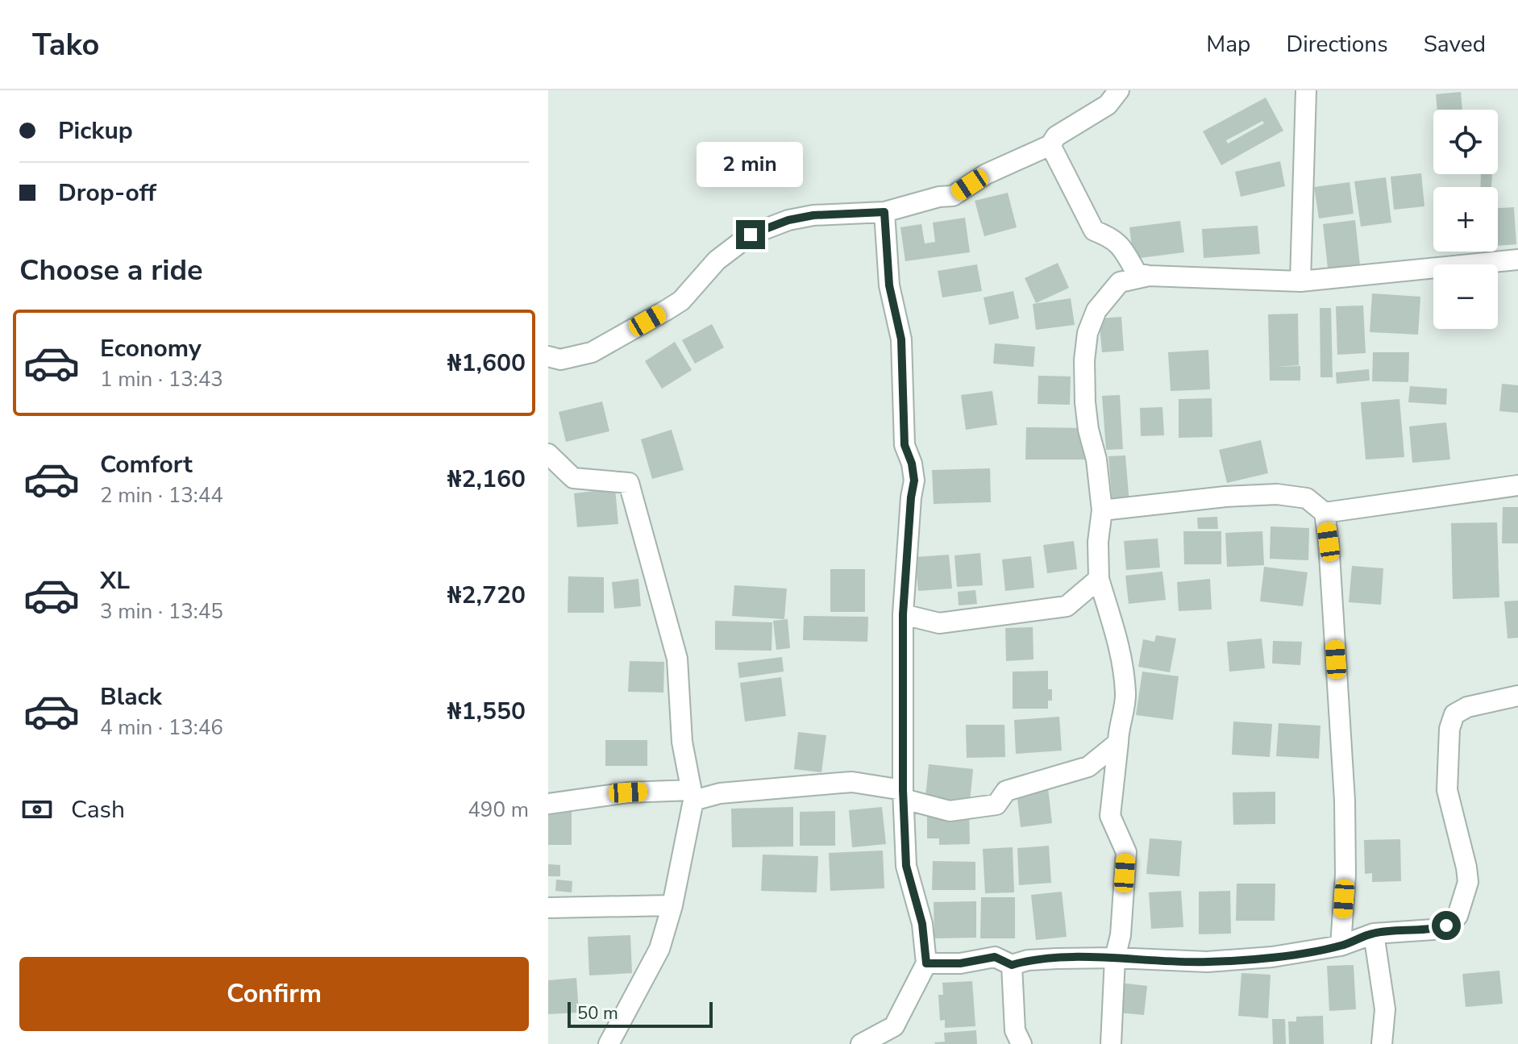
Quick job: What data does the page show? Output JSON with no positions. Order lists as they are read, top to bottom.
{
  "scale_bar": "50 m",
  "page": {
    "header": "Tako",
    "nav": ["Map", "Directions", "Saved"],
    "banner": ["Pickup", "Drop-off"],
    "map_buttons": ["+", "−"],
    "bubble": "2 min",
    "heading": "Choose a ride",
    "list": [
      {
        "name": "Economy",
        "note": "1 min · 13:43",
        "value": "₦1,600"
      },
      {
        "name": "Comfort",
        "note": "2 min · 13:44",
        "value": "₦2,160"
      },
      {
        "name": "XL",
        "note": "3 min · 13:45",
        "value": "₦2,720"
      },
      {
        "name": "Black",
        "note": "4 min · 13:46",
        "value": "₦1,550"
      }
    ],
    "pay": ["Cash", "490 m"],
    "buttons": "Confirm",
    "scale": "50 m"
  }
}
